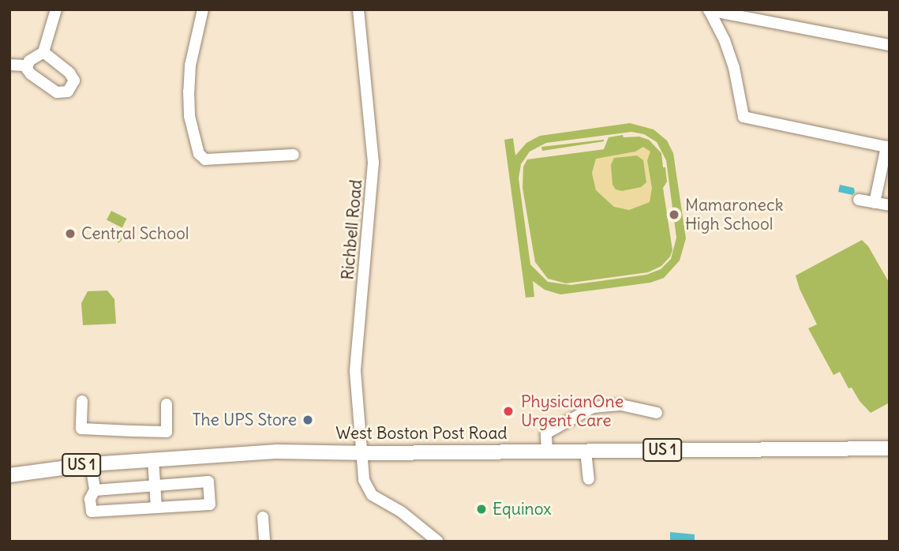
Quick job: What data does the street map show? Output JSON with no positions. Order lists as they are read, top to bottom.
{
  "streets": {
    "main road": ["West Boston Post Road", "US 1"],
    "street": ["Richbell Road"]
  },
  "crossings": [
    ["Richbell Road", "West Boston Post Road"],
    ["West Boston Post Road", "US 1"]
  ],
  "places": [
    "Mamaroneck High School",
    "Central School",
    "PhysicianOne Urgent Care",
    "The UPS Store",
    "Equinox"
  ]
}
